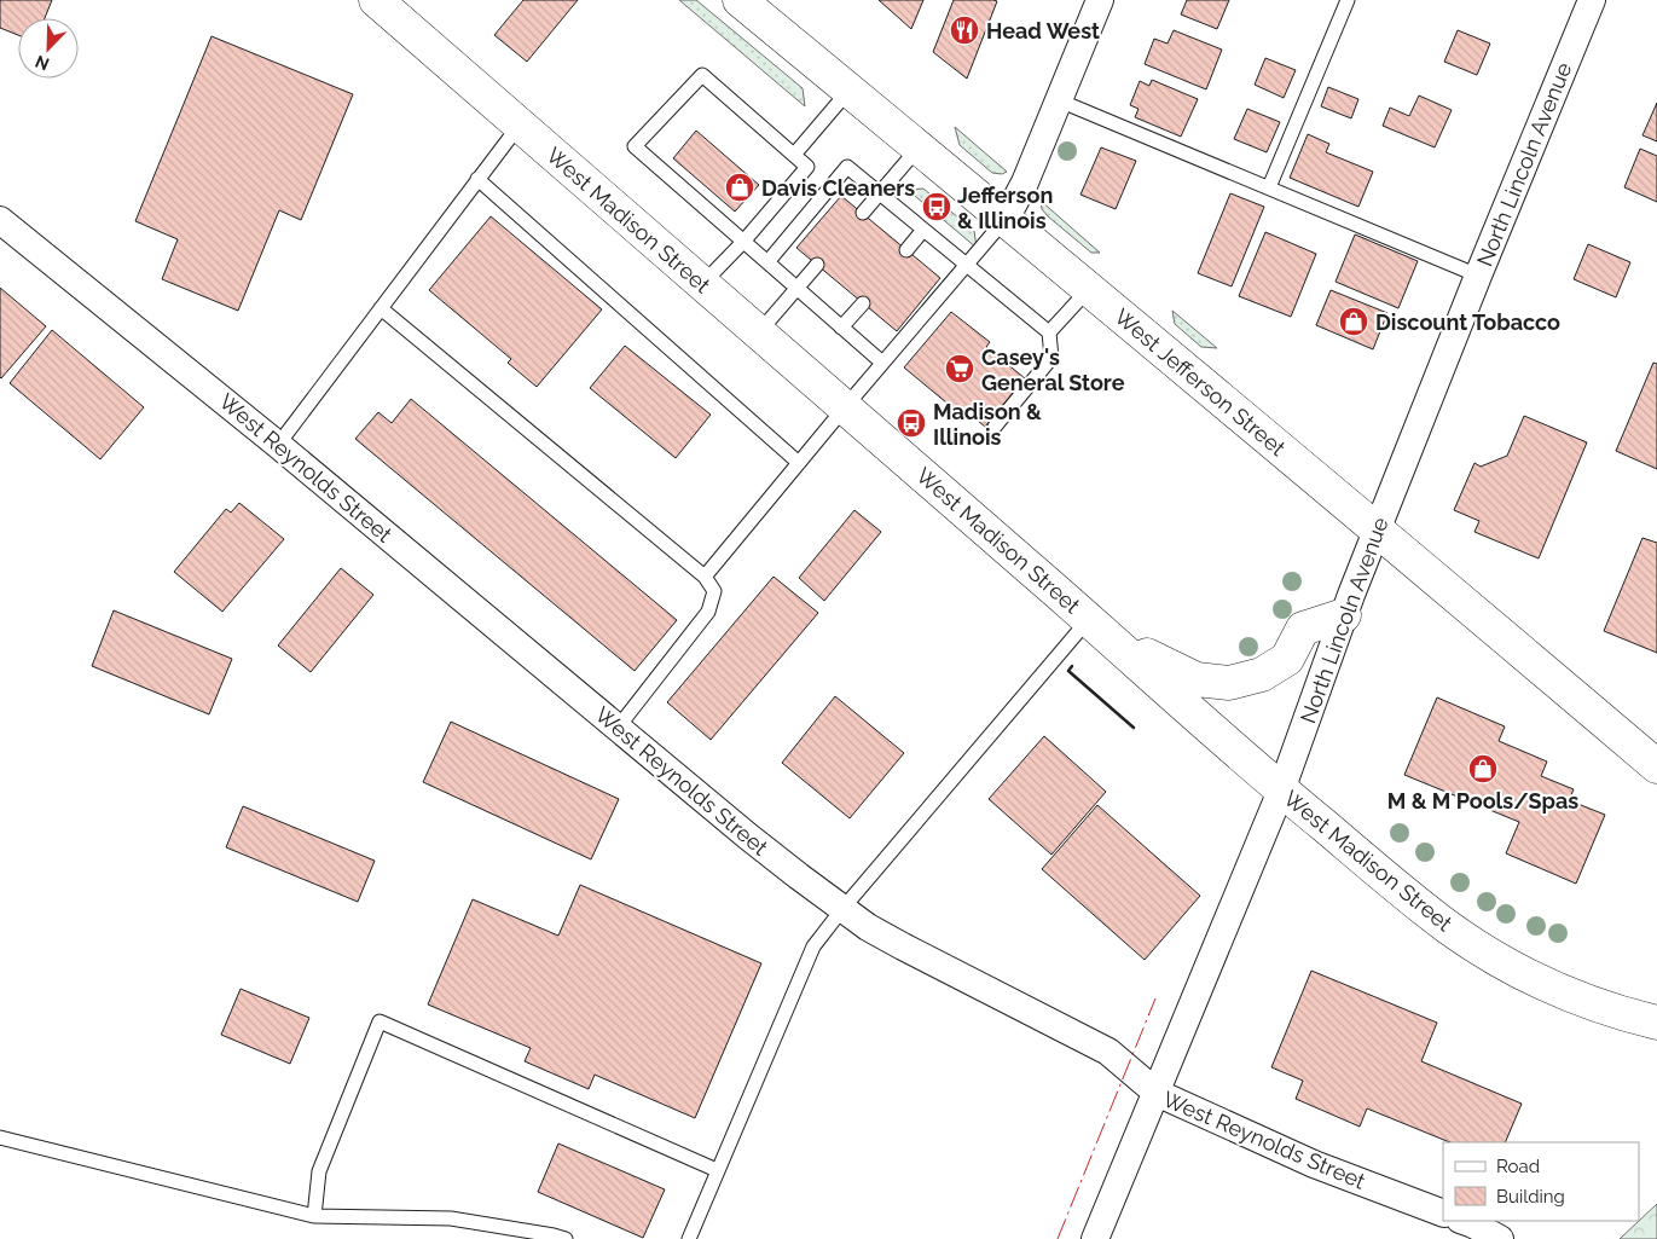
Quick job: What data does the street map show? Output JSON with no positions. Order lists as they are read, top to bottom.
{
  "streets": {
    "main road": ["West Madison Street", "West Jefferson Street"],
    "street": ["North Lincoln Avenue", "West Reynolds Street"]
  },
  "crossings": [
    ["North Lincoln Avenue", "West Madison Street"],
    ["North Lincoln Avenue", "West Jefferson Street"],
    ["North Lincoln Avenue", "West Reynolds Street"]
  ],
  "places": {
    "restaurant": ["Head West"],
    "shop": ["Davis Cleaners", "Discount Tobacco", "M & M Pools/Spas"],
    "bus stop": ["Jefferson & Illinois", "Madison & Illinois"],
    "supermarket": ["Casey's General Store"]
  },
  "legend": ["Road", "Building"],
  "north": "bottom left"
}
